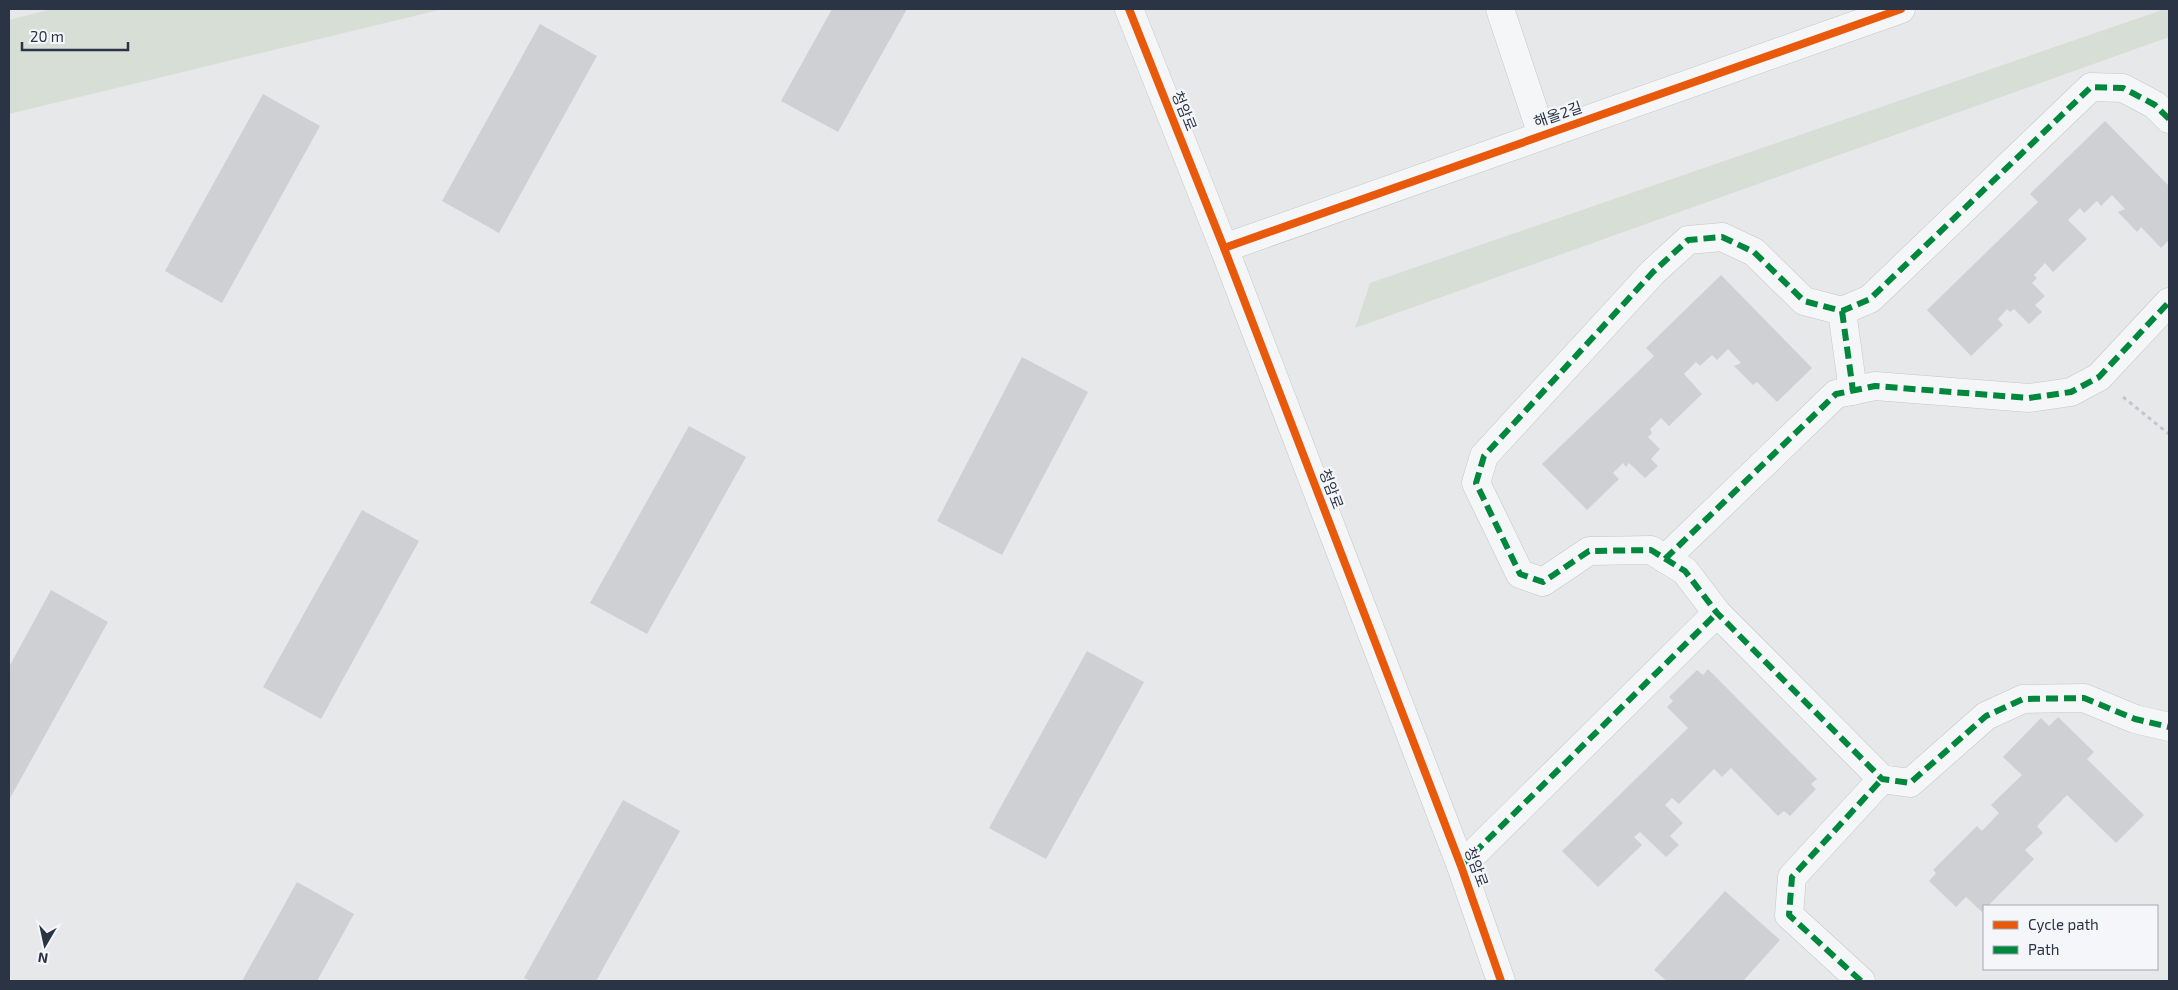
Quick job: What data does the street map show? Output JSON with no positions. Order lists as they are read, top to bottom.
{
  "streets": {
    "street": ["청암로", "해올2길"]
  },
  "crossings": [
    ["청암로", "해올2길"]
  ],
  "legend": ["Cycle path", "Path"],
  "scale_bar": "20 m",
  "north": "bottom"
}
